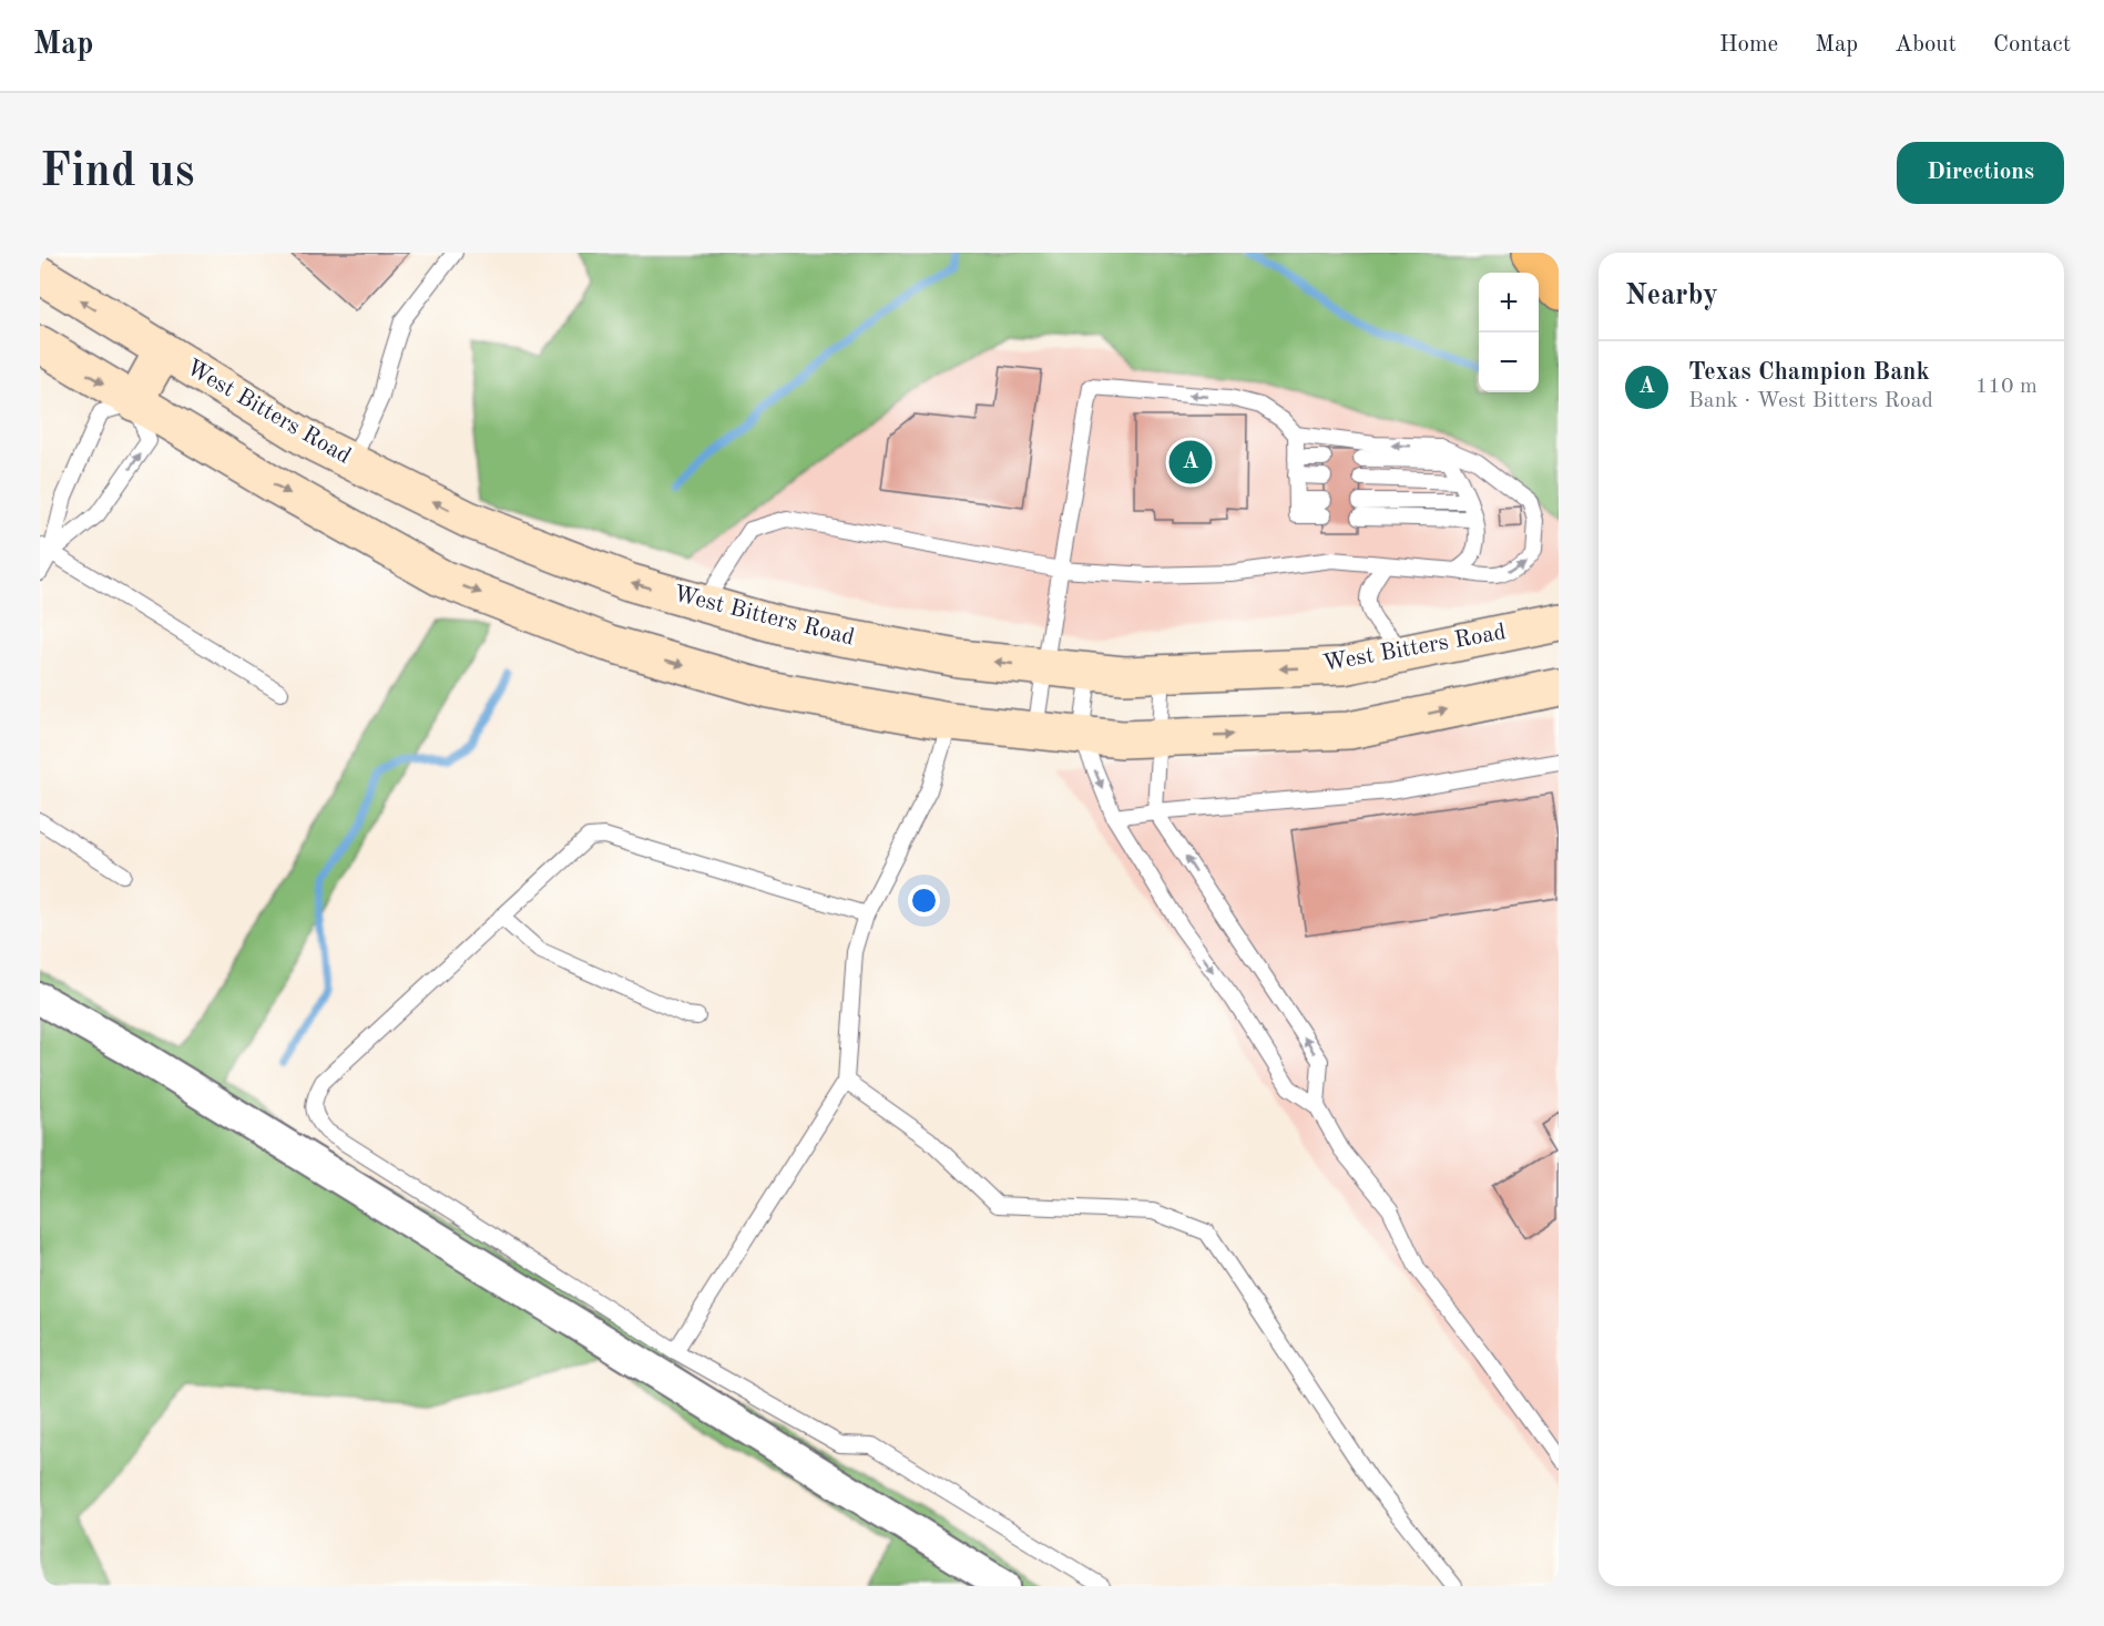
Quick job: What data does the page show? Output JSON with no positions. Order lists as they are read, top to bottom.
{
  "streets": {
    "main road": ["West Bitters Road"]
  },
  "page": {
    "header": "Map",
    "nav": [
      "Home",
      "Map",
      "About",
      "Contact"
    ],
    "buttons": "Directions",
    "title": "Find us",
    "heading": "Nearby",
    "map_buttons": ["+", "−"],
    "list": [
      {
        "mark": "A",
        "name": "Texas Champion Bank",
        "note": "Bank · West Bitters Road",
        "value": "110 m"
      }
    ],
    "pins": "A"
  }
}
